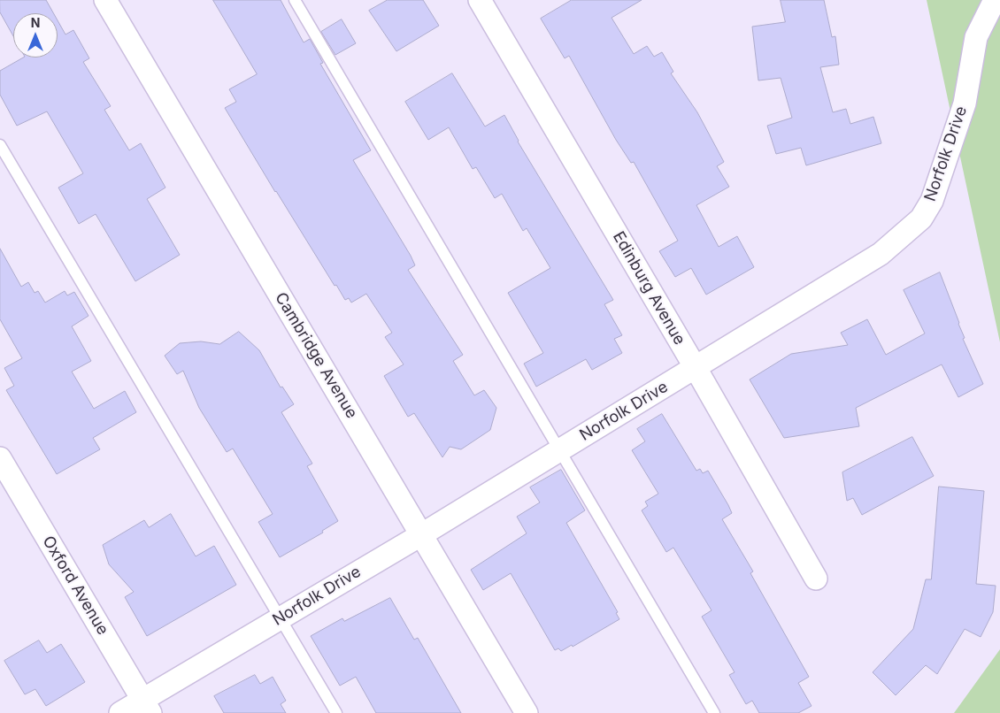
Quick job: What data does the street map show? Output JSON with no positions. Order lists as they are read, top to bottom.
{
  "streets": {
    "street": [
      "Norfolk Drive",
      "Edinburg Avenue",
      "Cambridge Avenue",
      "Oxford Avenue"
    ]
  },
  "crossings": [
    ["Norfolk Drive", "Edinburg Avenue"],
    ["Norfolk Drive", "Cambridge Avenue"],
    ["Norfolk Drive", "Oxford Avenue"]
  ],
  "north": "top"
}
